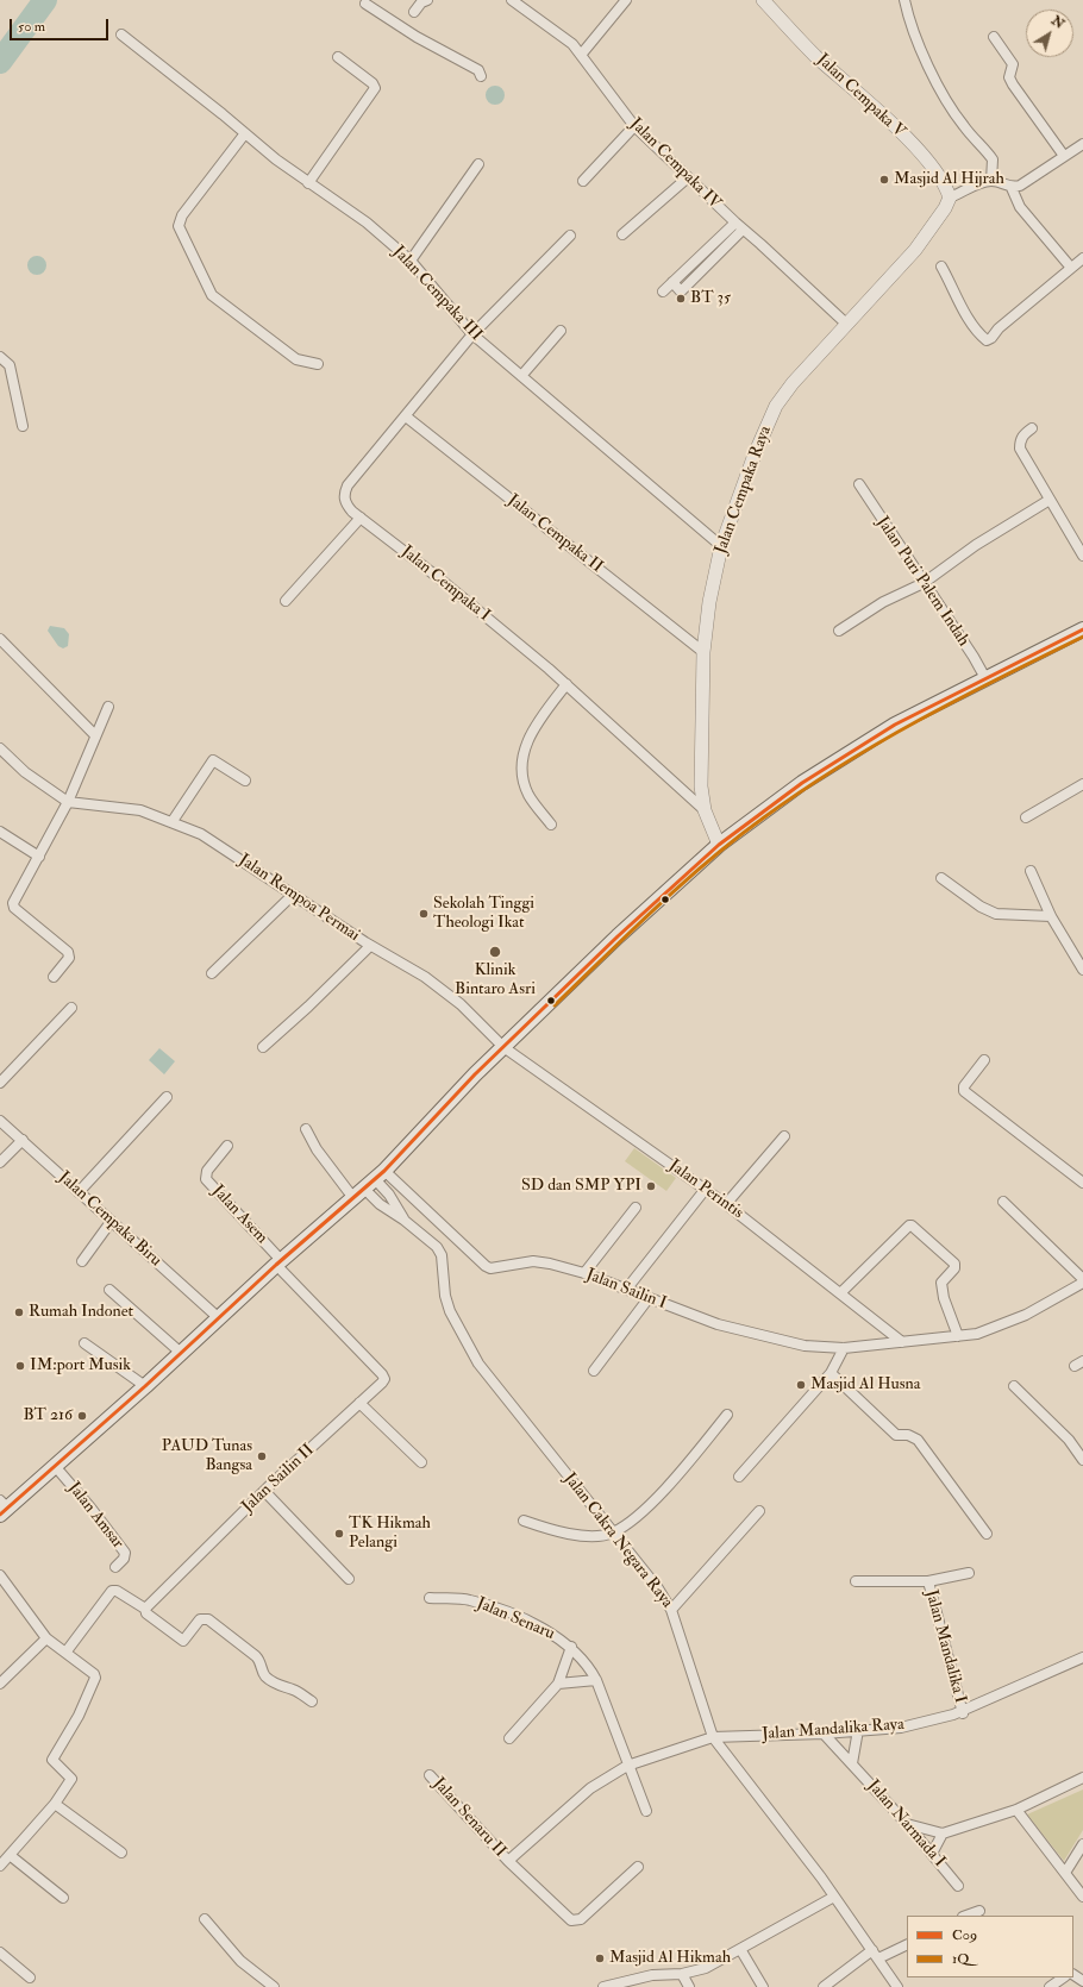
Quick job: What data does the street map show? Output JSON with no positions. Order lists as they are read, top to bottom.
{
  "streets": {
    "street": [
      "Jalan Cempaka V",
      "Jalan Cempaka IV",
      "Jalan Cempaka III",
      "Jalan Cempaka Raya",
      "Jalan Cempaka II",
      "Jalan Puri Palem Indah",
      "Jalan Cempaka I",
      "Jalan Rempoa Permai",
      "Jalan Perintis",
      "Jalan Asem",
      "Jalan Cempaka Biru",
      "Jalan Sailin I",
      "Jalan Sailin II",
      "Jalan Amsar",
      "Jalan Cakra Negara Raya",
      "Jalan Senaru",
      "Jalan Mandalika I",
      "Jalan Mandalika Raya",
      "Jalan Senaru II",
      "Jalan Narmada I"
    ]
  },
  "crossings": [
    ["Jalan Cempaka V", "Jalan Cempaka Raya"],
    ["Jalan Cempaka IV", "Jalan Cempaka Raya"],
    ["Jalan Cempaka III", "Jalan Cempaka Raya"],
    ["Jalan Cempaka III", "Jalan Cempaka I"],
    ["Jalan Cempaka Raya", "Jalan Cempaka II"],
    ["Jalan Cempaka Raya", "Jalan Cempaka I"],
    ["Jalan Cempaka II", "Jalan Cempaka I"],
    ["Jalan Rempoa Permai", "Jalan Perintis"],
    ["Jalan Perintis", "Jalan Sailin I"],
    ["Jalan Asem", "Jalan Sailin II"],
    ["Jalan Sailin I", "Jalan Cakra Negara Raya"],
    ["Jalan Cakra Negara Raya", "Jalan Mandalika Raya"],
    ["Jalan Senaru", "Jalan Mandalika Raya"],
    ["Jalan Mandalika I", "Jalan Mandalika Raya"],
    ["Jalan Mandalika Raya", "Jalan Senaru II"],
    ["Jalan Mandalika Raya", "Jalan Narmada I"]
  ],
  "places": [
    "Masjid Al Hijrah",
    "BT 35",
    "Sekolah Tinggi Theologi Ikat",
    "Klinik Bintaro Asri",
    "SD dan SMP YPI",
    "Rumah Indonet",
    "IM:port Musik",
    "Masjid Al Husna",
    "BT 216",
    "PAUD Tunas Bangsa",
    "TK Hikmah Pelangi",
    "Masjid Al Hikmah"
  ],
  "lines": ["transit line C09", "transit line 1Q"],
  "legend": ["C09", "1Q"],
  "scale_bar": "50 m",
  "north": "top right"
}
